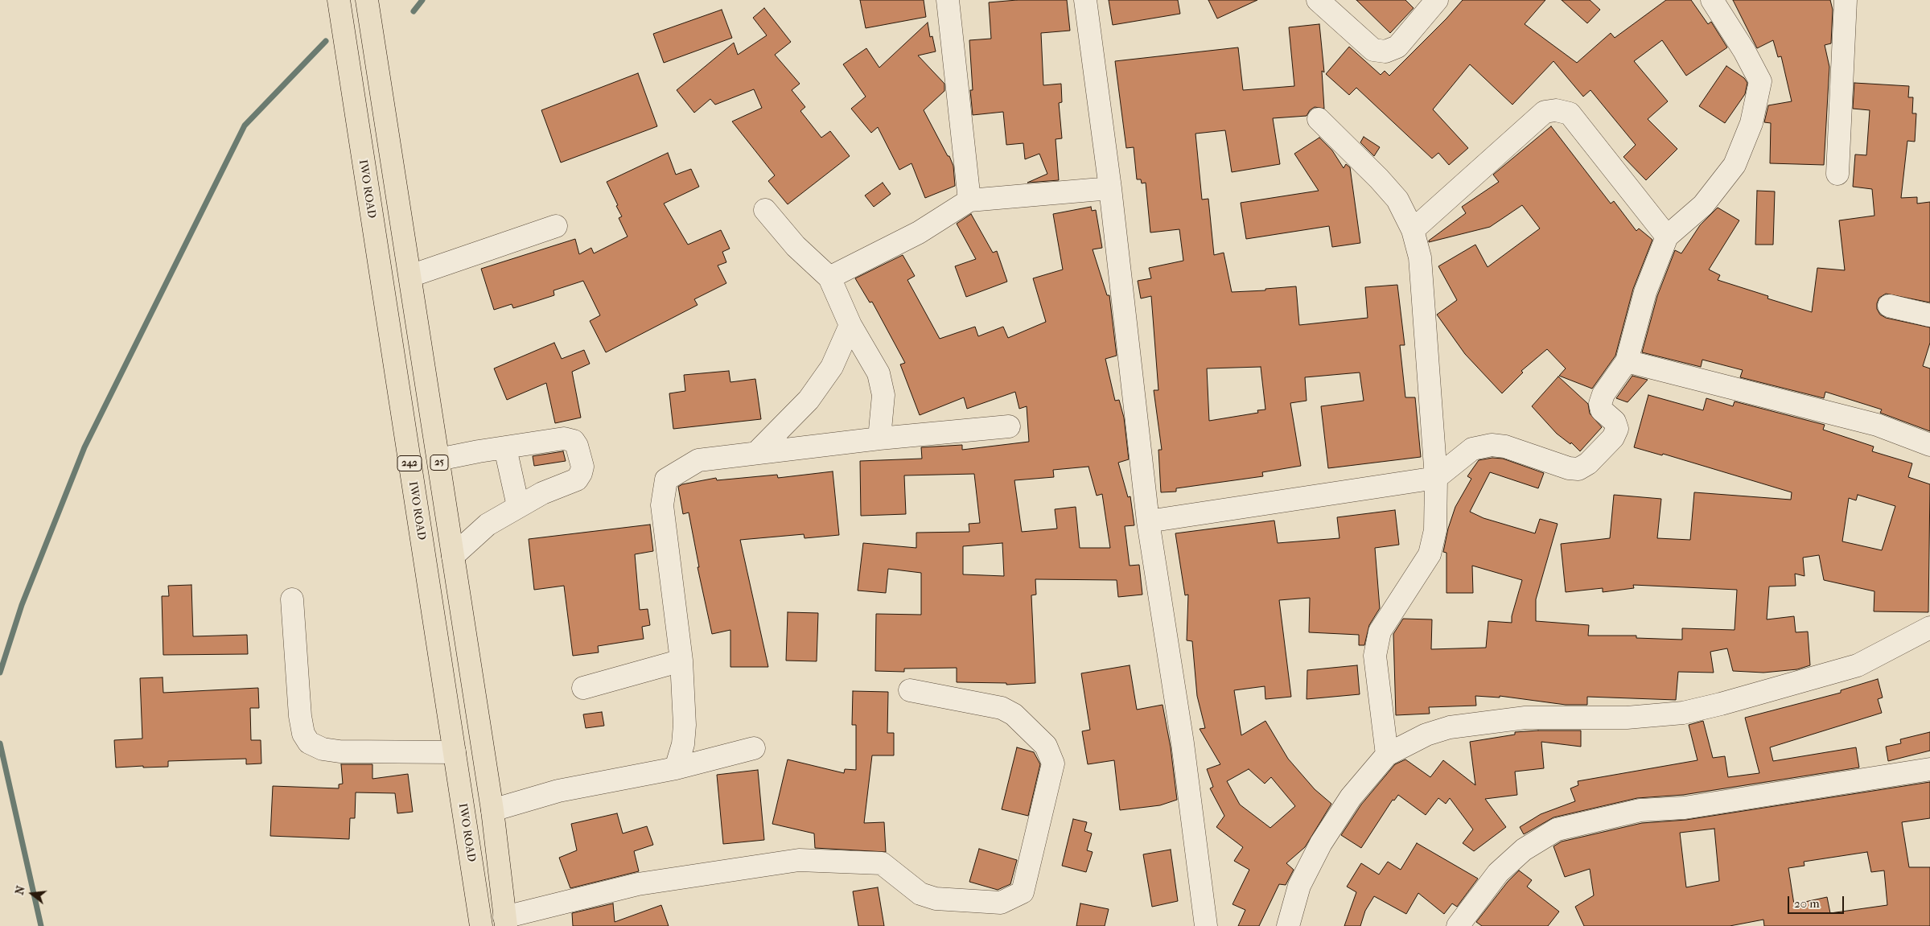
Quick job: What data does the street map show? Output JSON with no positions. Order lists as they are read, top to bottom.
{
  "streets": {
    "main road": ["IWO ROAD", "25", "242"]
  },
  "scale_bar": "20 m",
  "north": "left"
}
